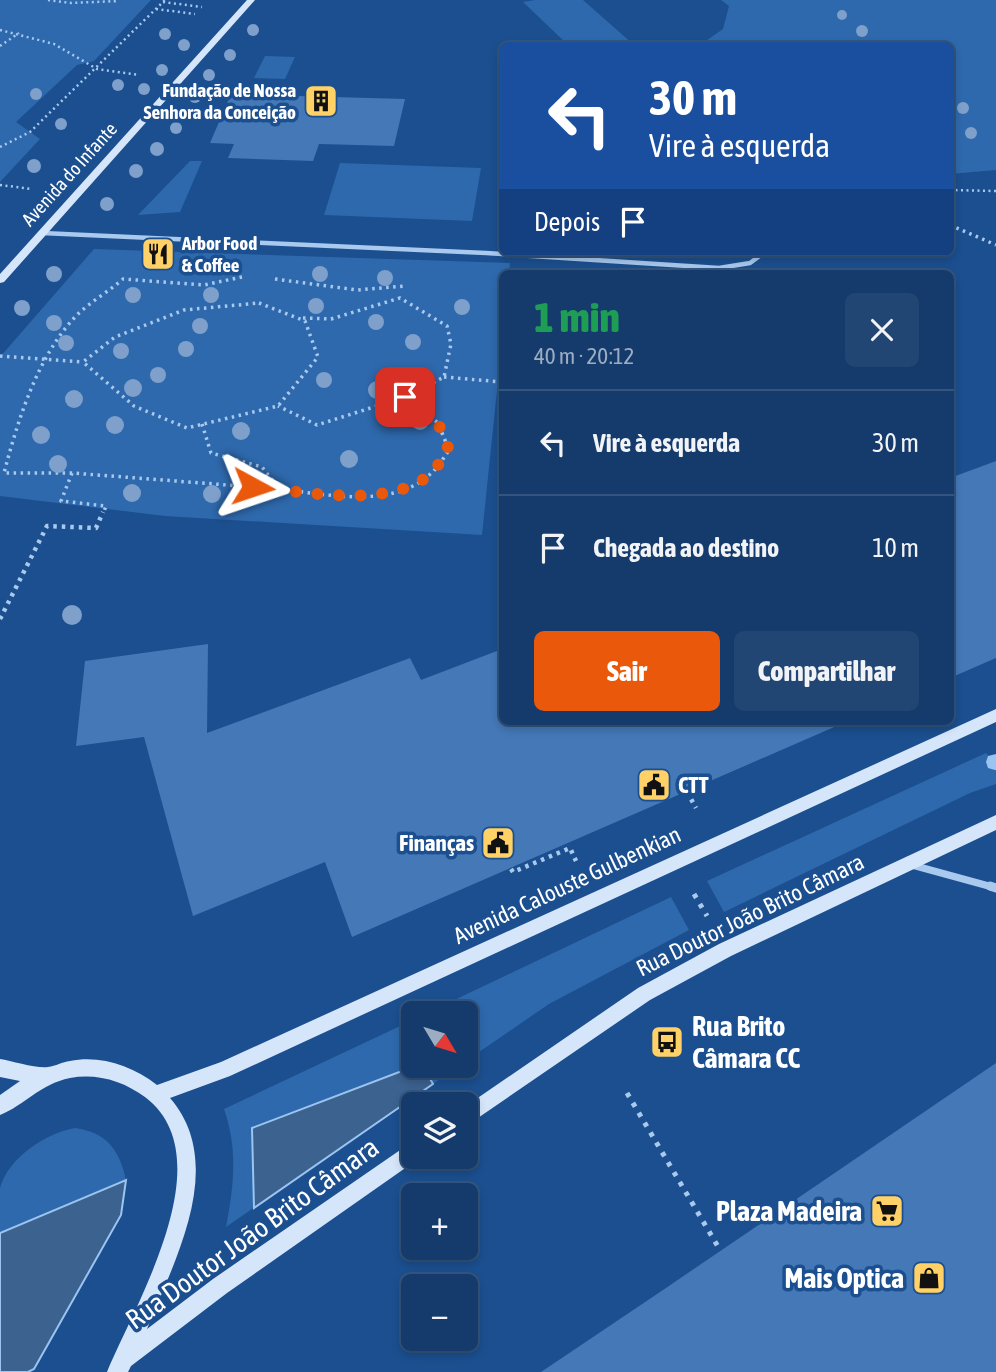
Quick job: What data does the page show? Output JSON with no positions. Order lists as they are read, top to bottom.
{
  "streets": {
    "main road": ["Avenida do Infante", "Avenida Calouste Gulbenkian", "Rua Doutor João Brito Câmara"]
  },
  "places": {
    "building": ["Fundação de Nossa Senhora da Conceição"],
    "restaurant": ["Arbor Food & Coffee"],
    "public building": ["CTT", "Finanças"],
    "bus stop": ["Rua Brito Câmara CC"],
    "supermarket": ["Plaza Madeira"],
    "shop": ["Mais Optica"]
  },
  "north": "bottom right",
  "page": {
    "turn": ["30 m", "Vire à esquerda"],
    "then": "Depois",
    "heading": ["1 min", "40 m · 20:12"],
    "list": [
      {
        "name": "Vire à esquerda",
        "value": "30 m"
      },
      {
        "name": "Chegada ao destino",
        "value": "10 m"
      }
    ],
    "buttons": ["Sair", "Compartilhar"],
    "map_buttons": ["+", "−"]
  }
}
